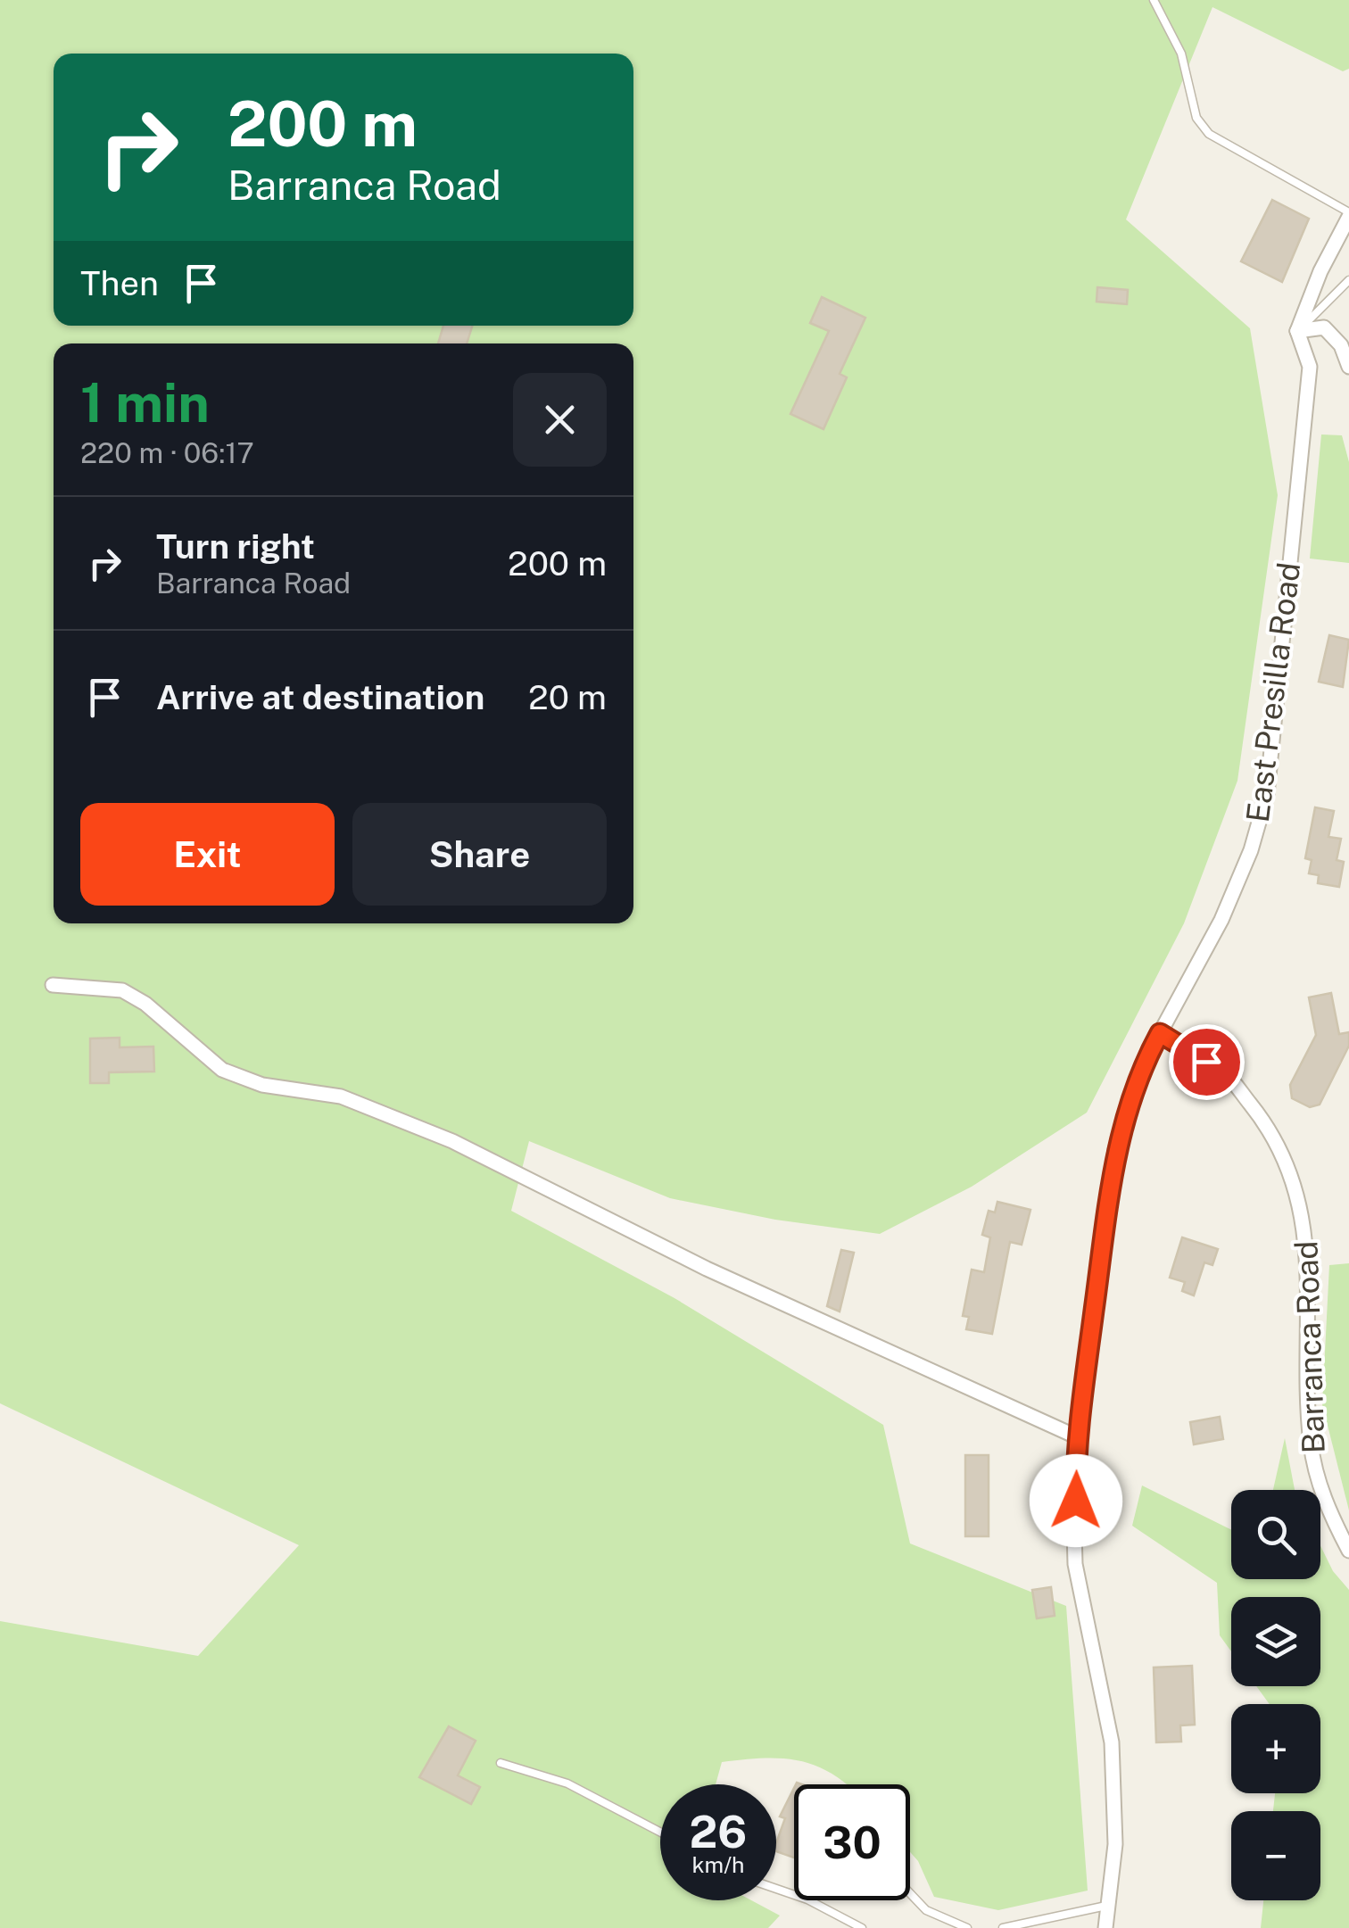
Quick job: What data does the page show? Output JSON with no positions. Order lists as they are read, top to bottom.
{
  "streets": {
    "street": ["East Presilla Road", "Barranca Road"]
  },
  "crossings": [
    ["East Presilla Road", "Barranca Road"]
  ],
  "page": {
    "turn": ["200 m", "Barranca Road"],
    "then": "Then",
    "heading": ["1 min", "220 m · 06:17"],
    "list": [
      {
        "name": "Turn right",
        "note": "Barranca Road",
        "value": "200 m"
      },
      {
        "name": "Arrive at destination",
        "value": "20 m"
      }
    ],
    "buttons": ["Exit", "Share"],
    "map_buttons": ["+", "−"],
    "speed": "26 km/h",
    "limit": "30"
  }
}
